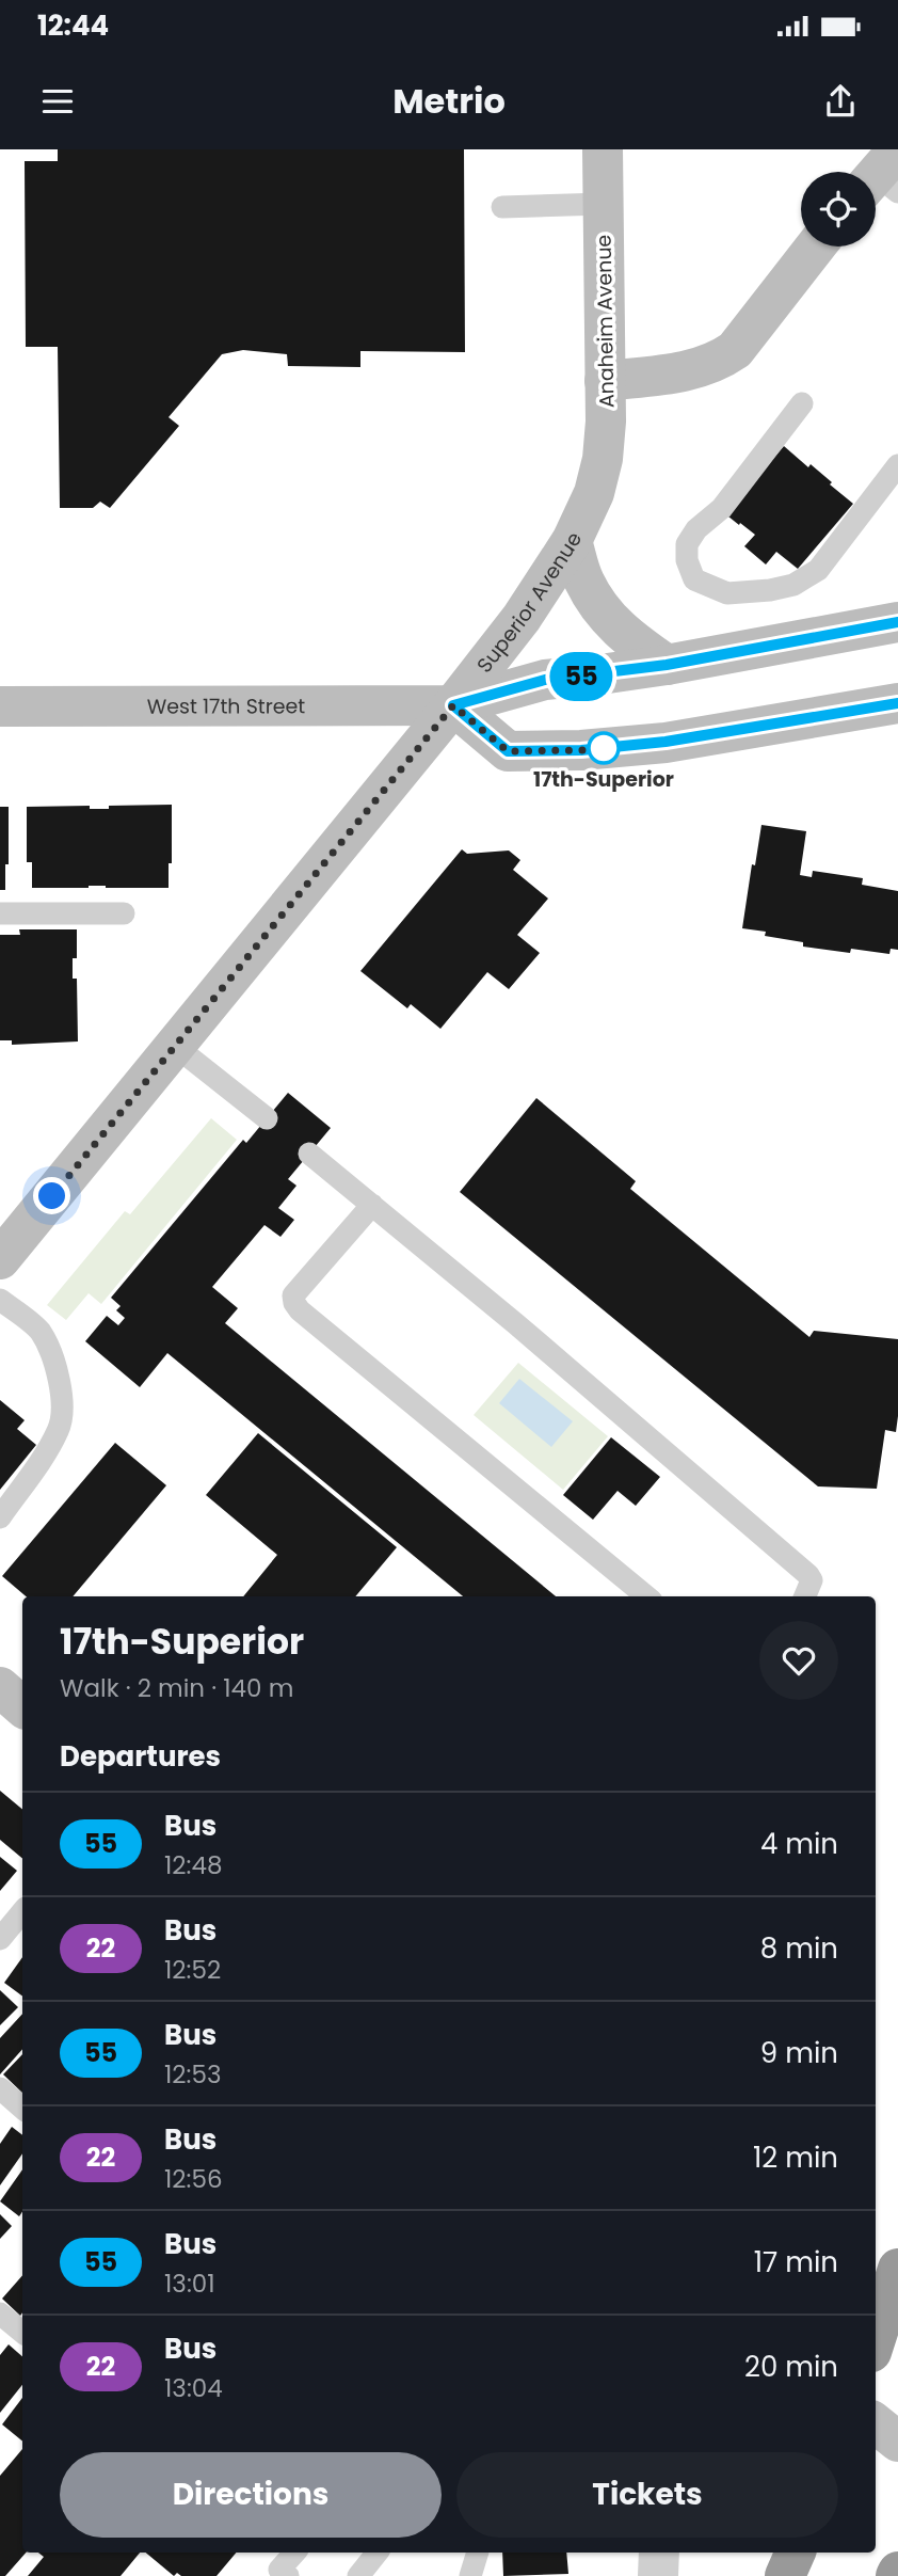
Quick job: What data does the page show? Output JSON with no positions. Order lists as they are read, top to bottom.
{
  "streets": {
    "main road": ["Anaheim Avenue", "Superior Avenue", "West 17th Street"]
  },
  "crossings": [
    ["Anaheim Avenue", "Superior Avenue"],
    ["Superior Avenue", "West 17th Street"]
  ],
  "places": ["17th-Superior"],
  "lines": ["bus line 55"],
  "page": {
    "status": "12:44",
    "header": "Metrio",
    "on_map": "55",
    "heading": [
      ["17th-Superior", "Walk · 2 min · 140 m"],
      "Departures"
    ],
    "list": [
      {
        "mark": "55",
        "name": "Bus",
        "note": "12:48",
        "value": "4 min"
      },
      {
        "mark": "22",
        "name": "Bus",
        "note": "12:52",
        "value": "8 min"
      },
      {
        "mark": "55",
        "name": "Bus",
        "note": "12:53",
        "value": "9 min"
      },
      {
        "mark": "22",
        "name": "Bus",
        "note": "12:56",
        "value": "12 min"
      },
      {
        "mark": "55",
        "name": "Bus",
        "note": "13:01",
        "value": "17 min"
      },
      {
        "mark": "22",
        "name": "Bus",
        "note": "13:04",
        "value": "20 min"
      }
    ],
    "buttons": ["Directions", "Tickets"]
  }
}
